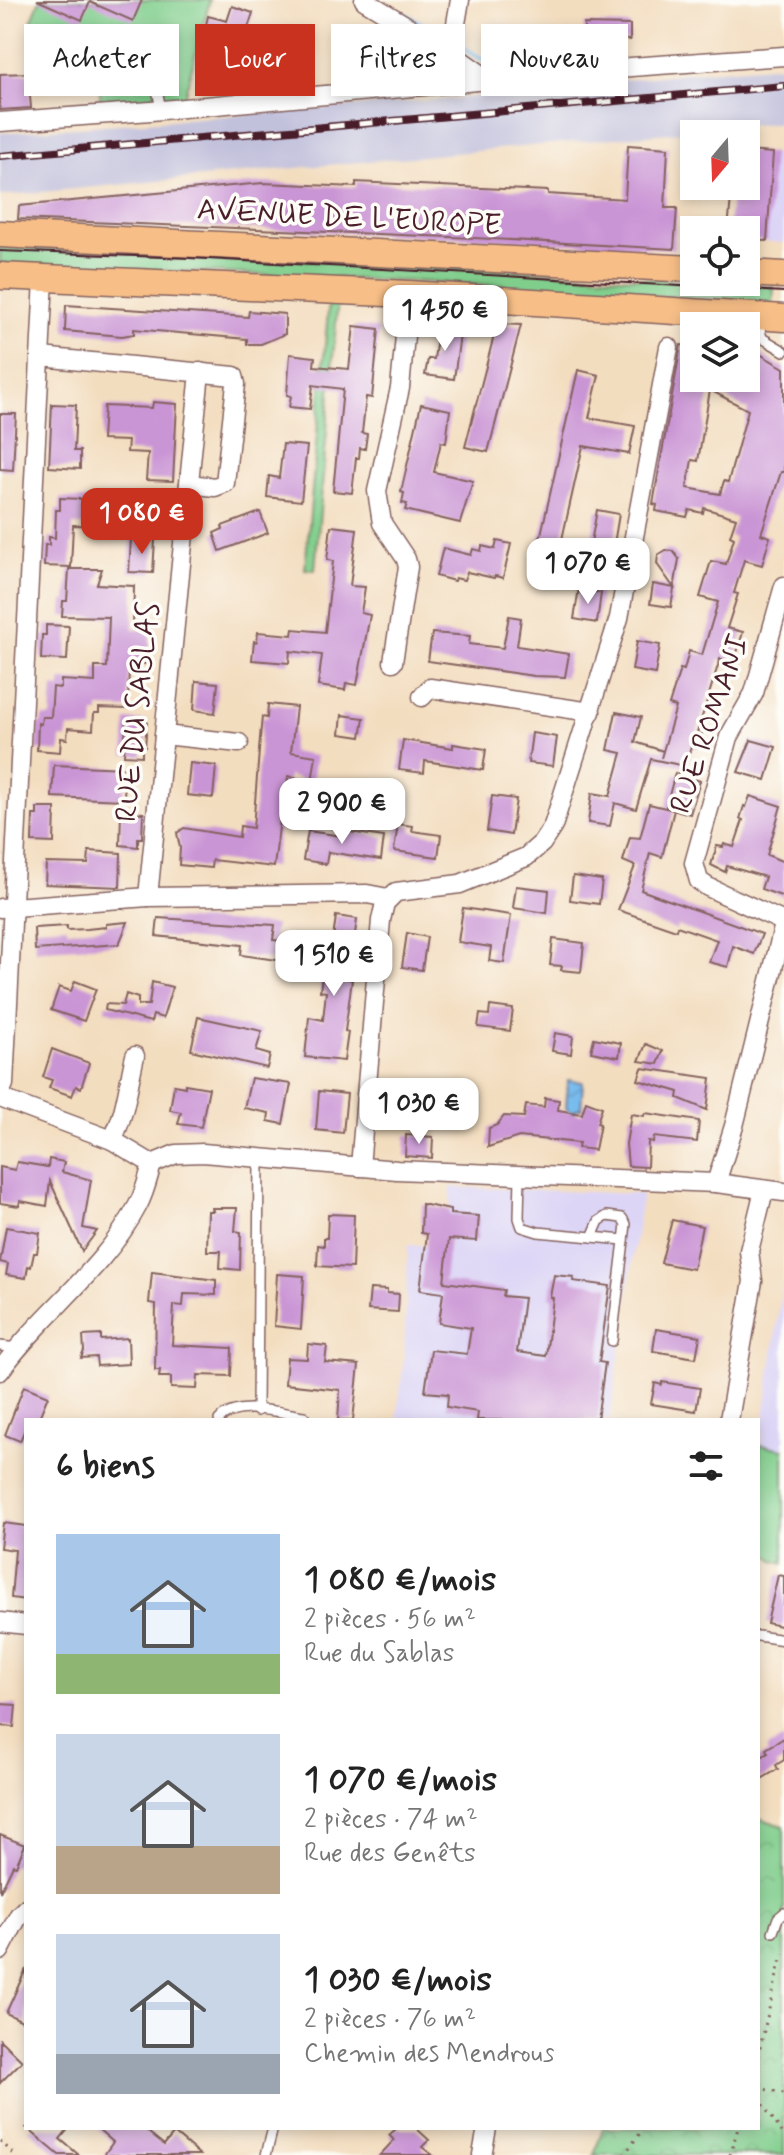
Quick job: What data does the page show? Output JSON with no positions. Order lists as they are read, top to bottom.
{
  "streets": {
    "main road": ["AVENUE DE L'EUROPE"],
    "street": ["RUE DU SABLAS", "RUE ROMANI"]
  },
  "north": "bottom",
  "page": {
    "chip": [
      "Acheter",
      "Louer",
      "Filtres",
      "Nouveau"
    ],
    "price": [
      "1 450 €",
      "1 080 €",
      "1 070 €",
      "2 900 €",
      "1 510 €",
      "1 030 €"
    ],
    "heading": "6 biens",
    "list": [
      {
        "name": "1 080 €/mois",
        "note": "2 pièces · 56 m² · Rue du Sablas"
      },
      {
        "name": "1 070 €/mois",
        "note": "2 pièces · 74 m² · Rue des Genêts"
      },
      {
        "name": "1 030 €/mois",
        "note": "2 pièces · 76 m² · Chemin des Mendrous"
      }
    ]
  }
}
